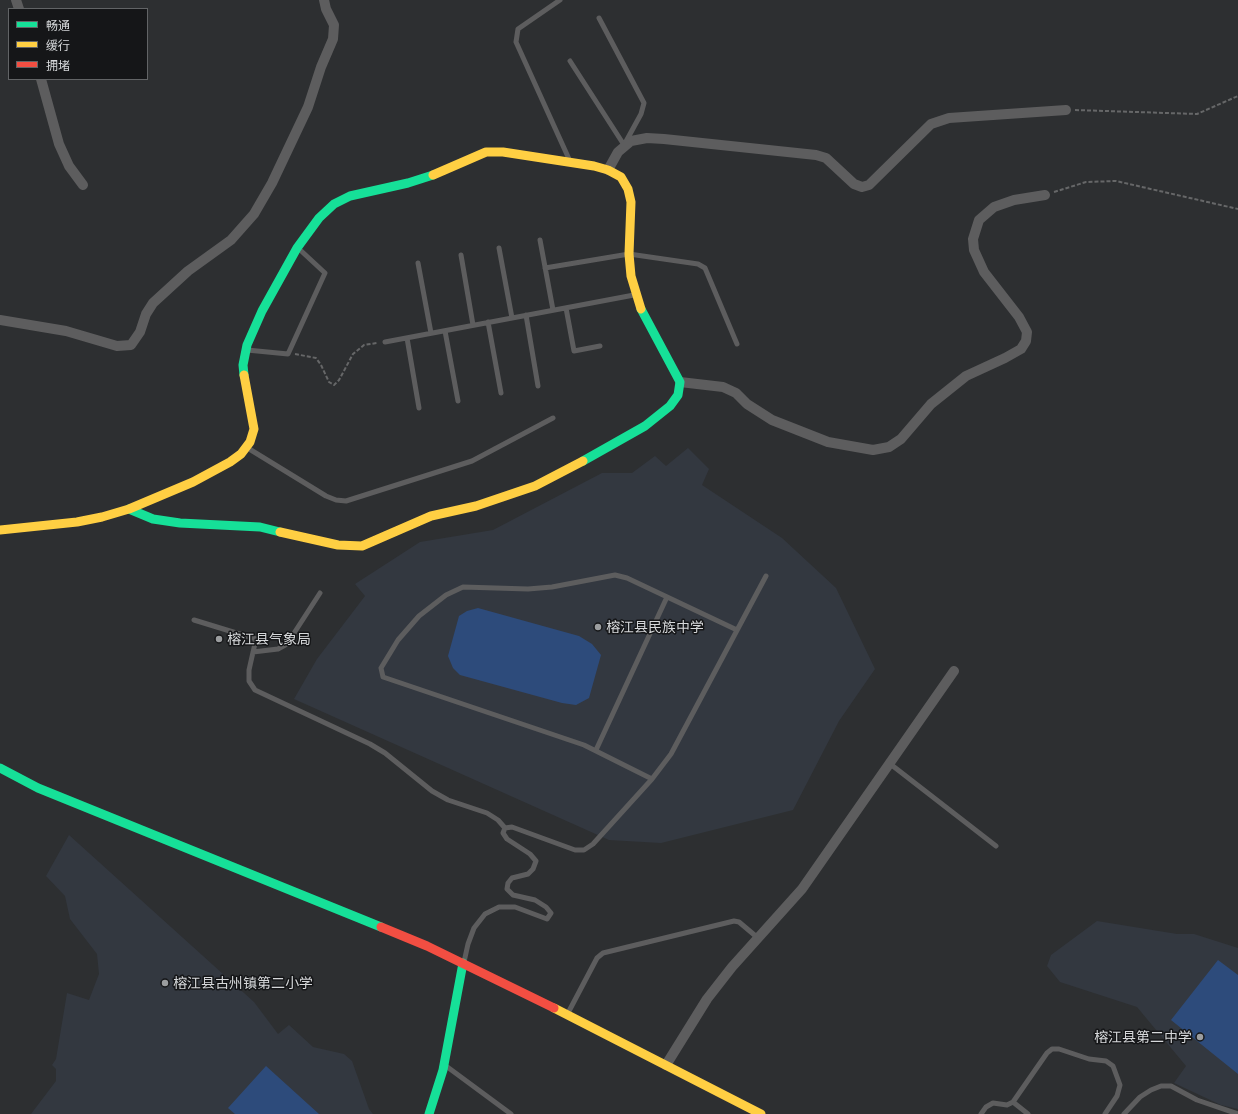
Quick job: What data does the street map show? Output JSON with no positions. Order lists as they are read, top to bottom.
{
  "places": [
    "榕江县民族中学",
    "榕江县气象局",
    "榕江县古州镇第二小学",
    "榕江县第二中学"
  ],
  "legend": ["畅通", "缓行", "拥堵"]
}
